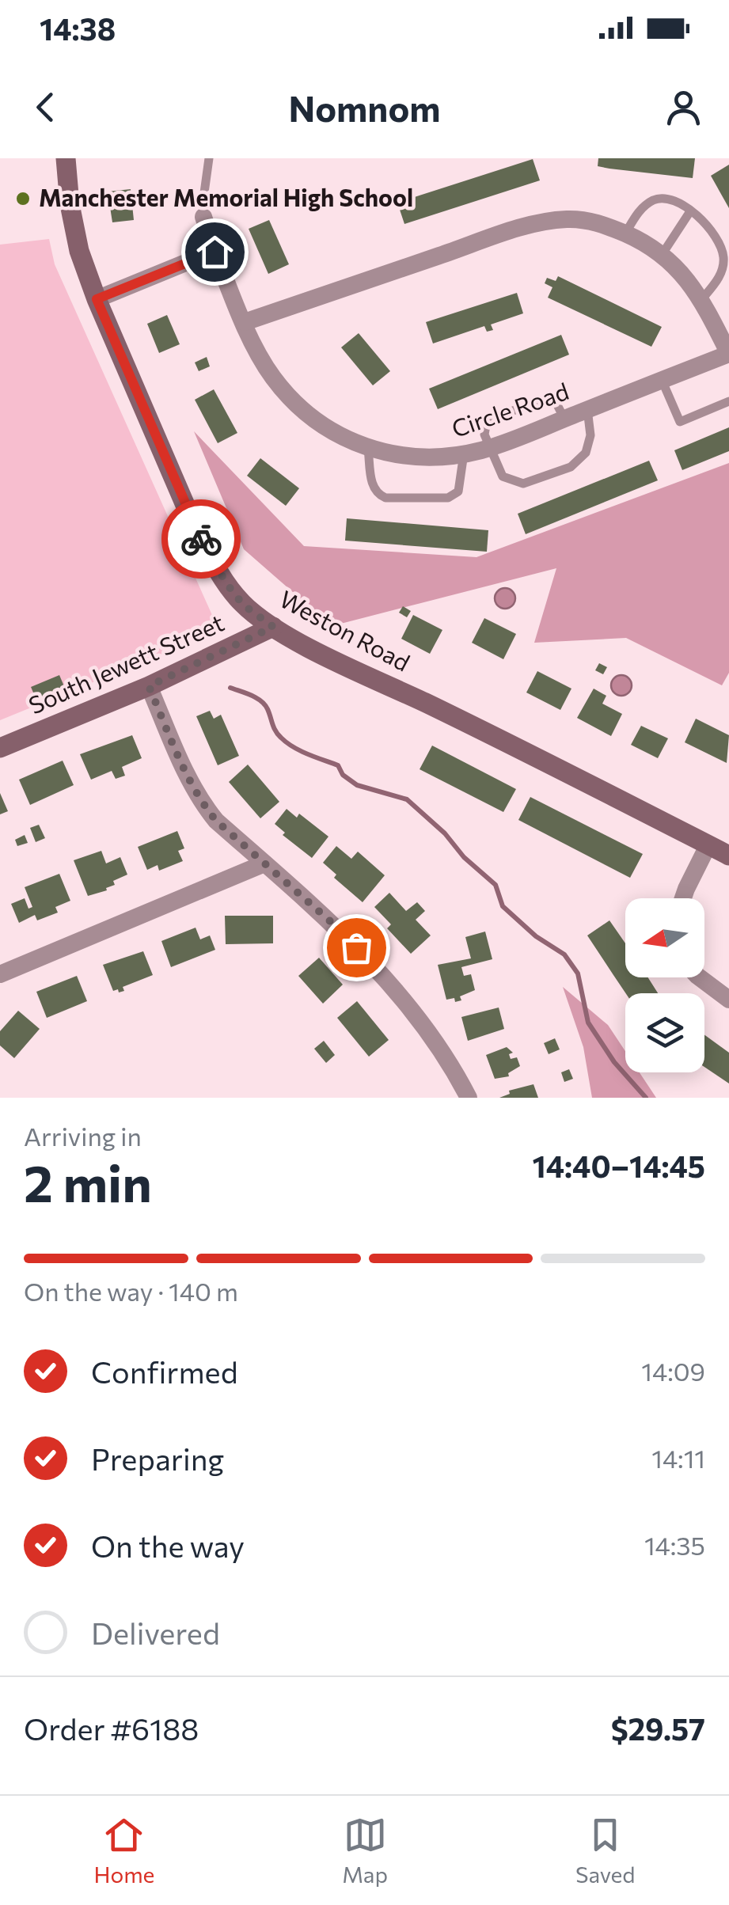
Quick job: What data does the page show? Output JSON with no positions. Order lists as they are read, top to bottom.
{
  "streets": {
    "street": ["Circle Road", "Weston Road", "South Jewett Street"]
  },
  "crossings": [
    ["Weston Road", "South Jewett Street"]
  ],
  "places": ["Manchester Memorial High School"],
  "north": "left",
  "page": {
    "status": "14:38",
    "header": "Nomnom",
    "heading": ["2 min", "Arriving in", "14:40–14:45"],
    "panel": ["Order #6188", "$29.57"],
    "bar": "On the way · 140 m",
    "list": [
      ["Confirmed", "14:09"],
      ["Preparing", "14:11"],
      ["On the way", "14:35"],
      "Delivered"
    ],
    "tabs": ["Home", "Map", "Saved"]
  }
}
